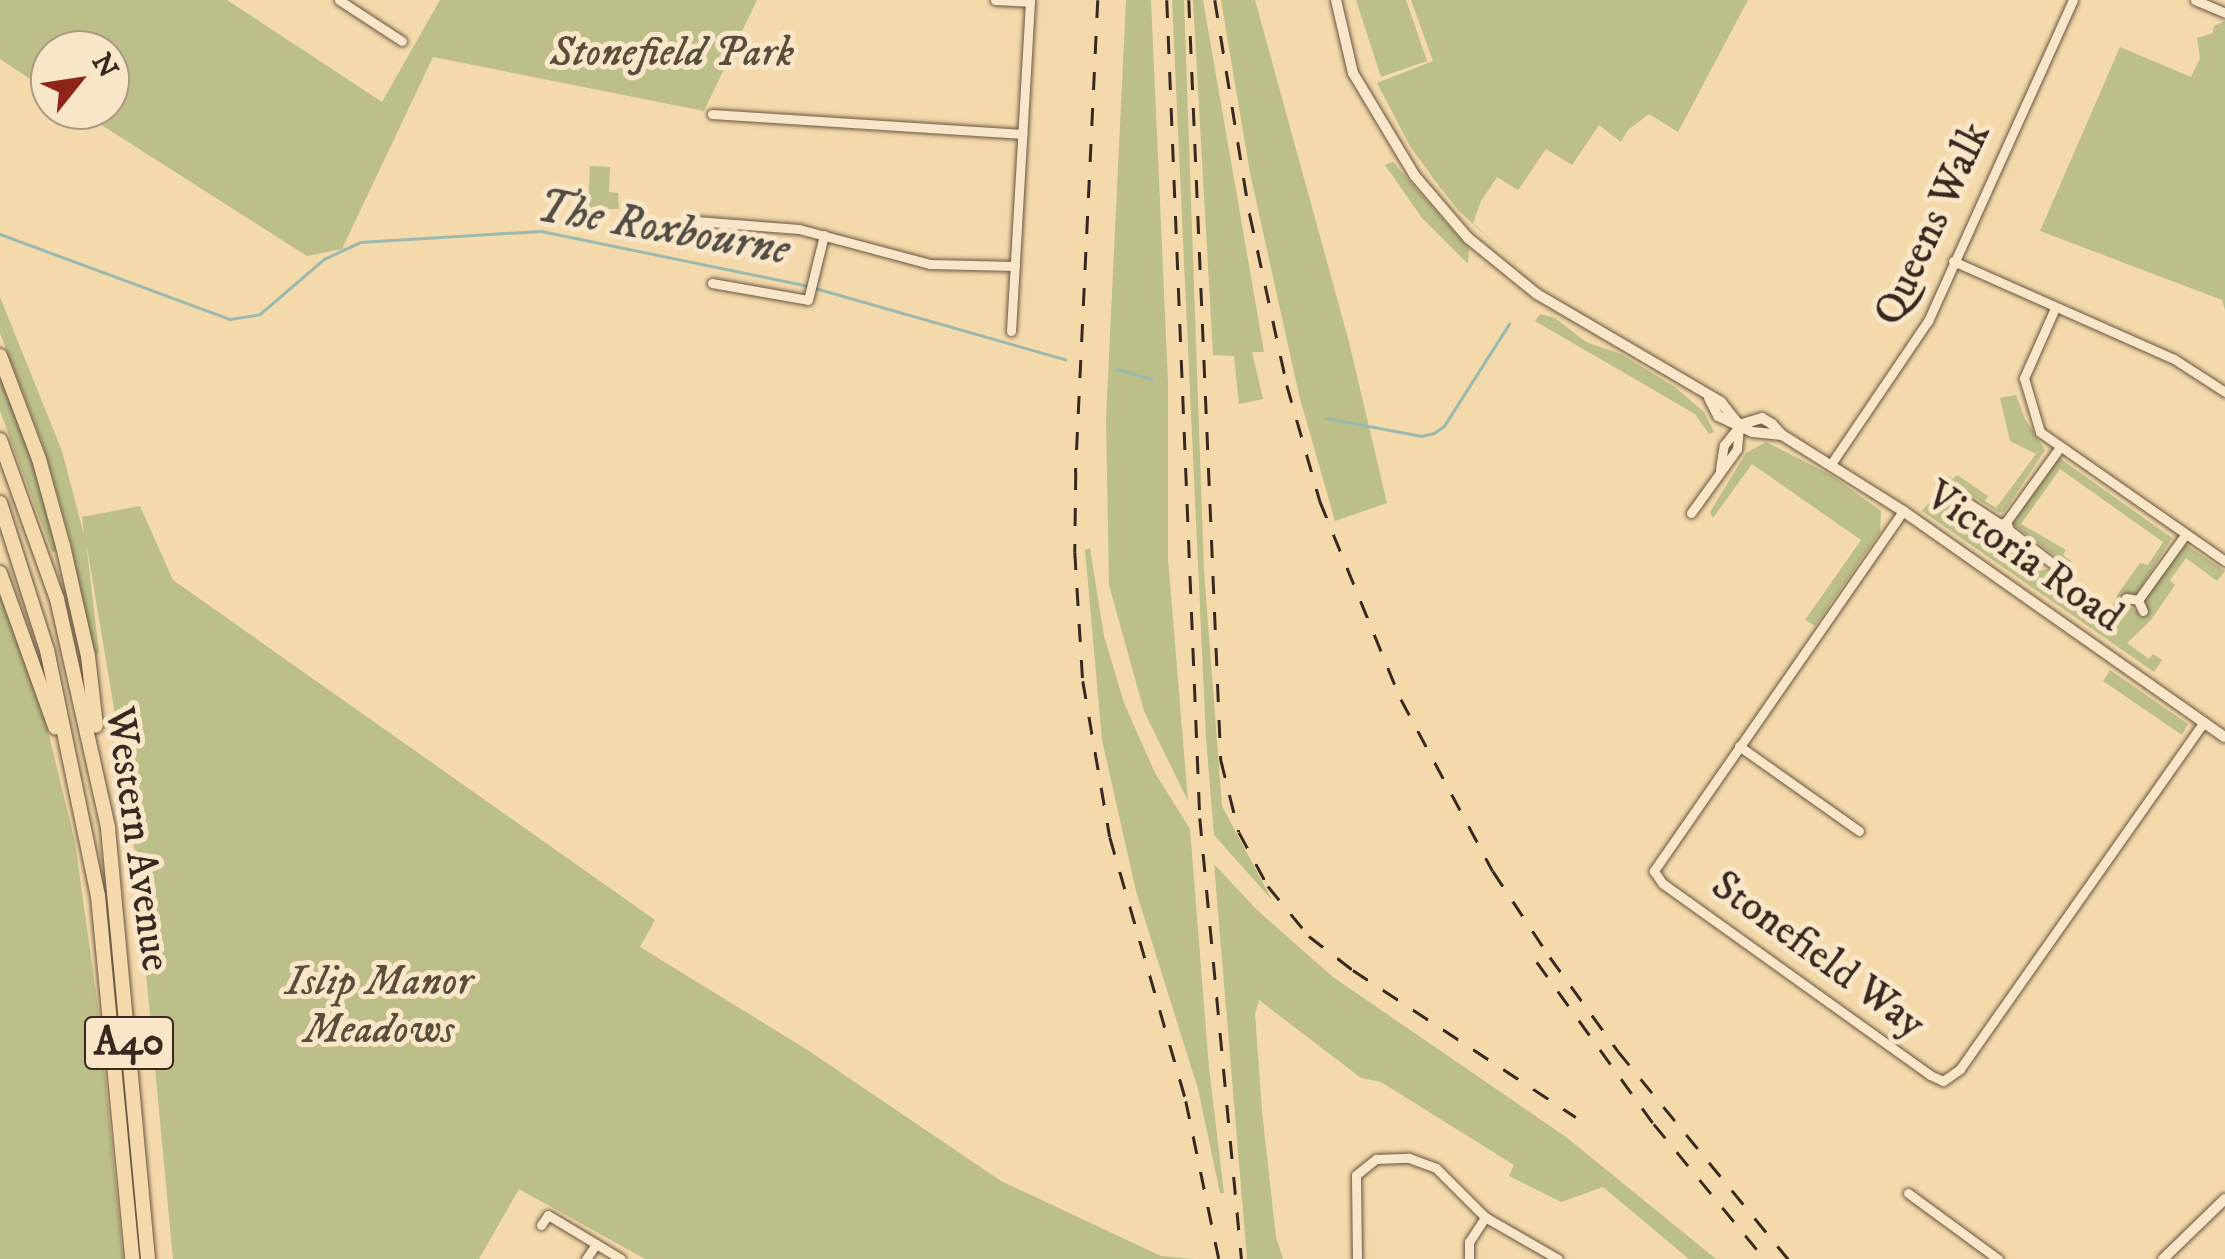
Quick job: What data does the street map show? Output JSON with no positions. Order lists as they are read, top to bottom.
{
  "streets": {
    "highway": ["Western Avenue", "A40"],
    "street": ["Queens Walk", "Victoria Road", "Stonefield Way"]
  },
  "crossings": [
    ["Queens Walk", "Victoria Road"],
    ["Victoria Road", "Stonefield Way"]
  ],
  "water": ["The Roxbourne"],
  "parks": ["Stonefield Park", "Islip Manor Meadows"],
  "north": "top right"
}
